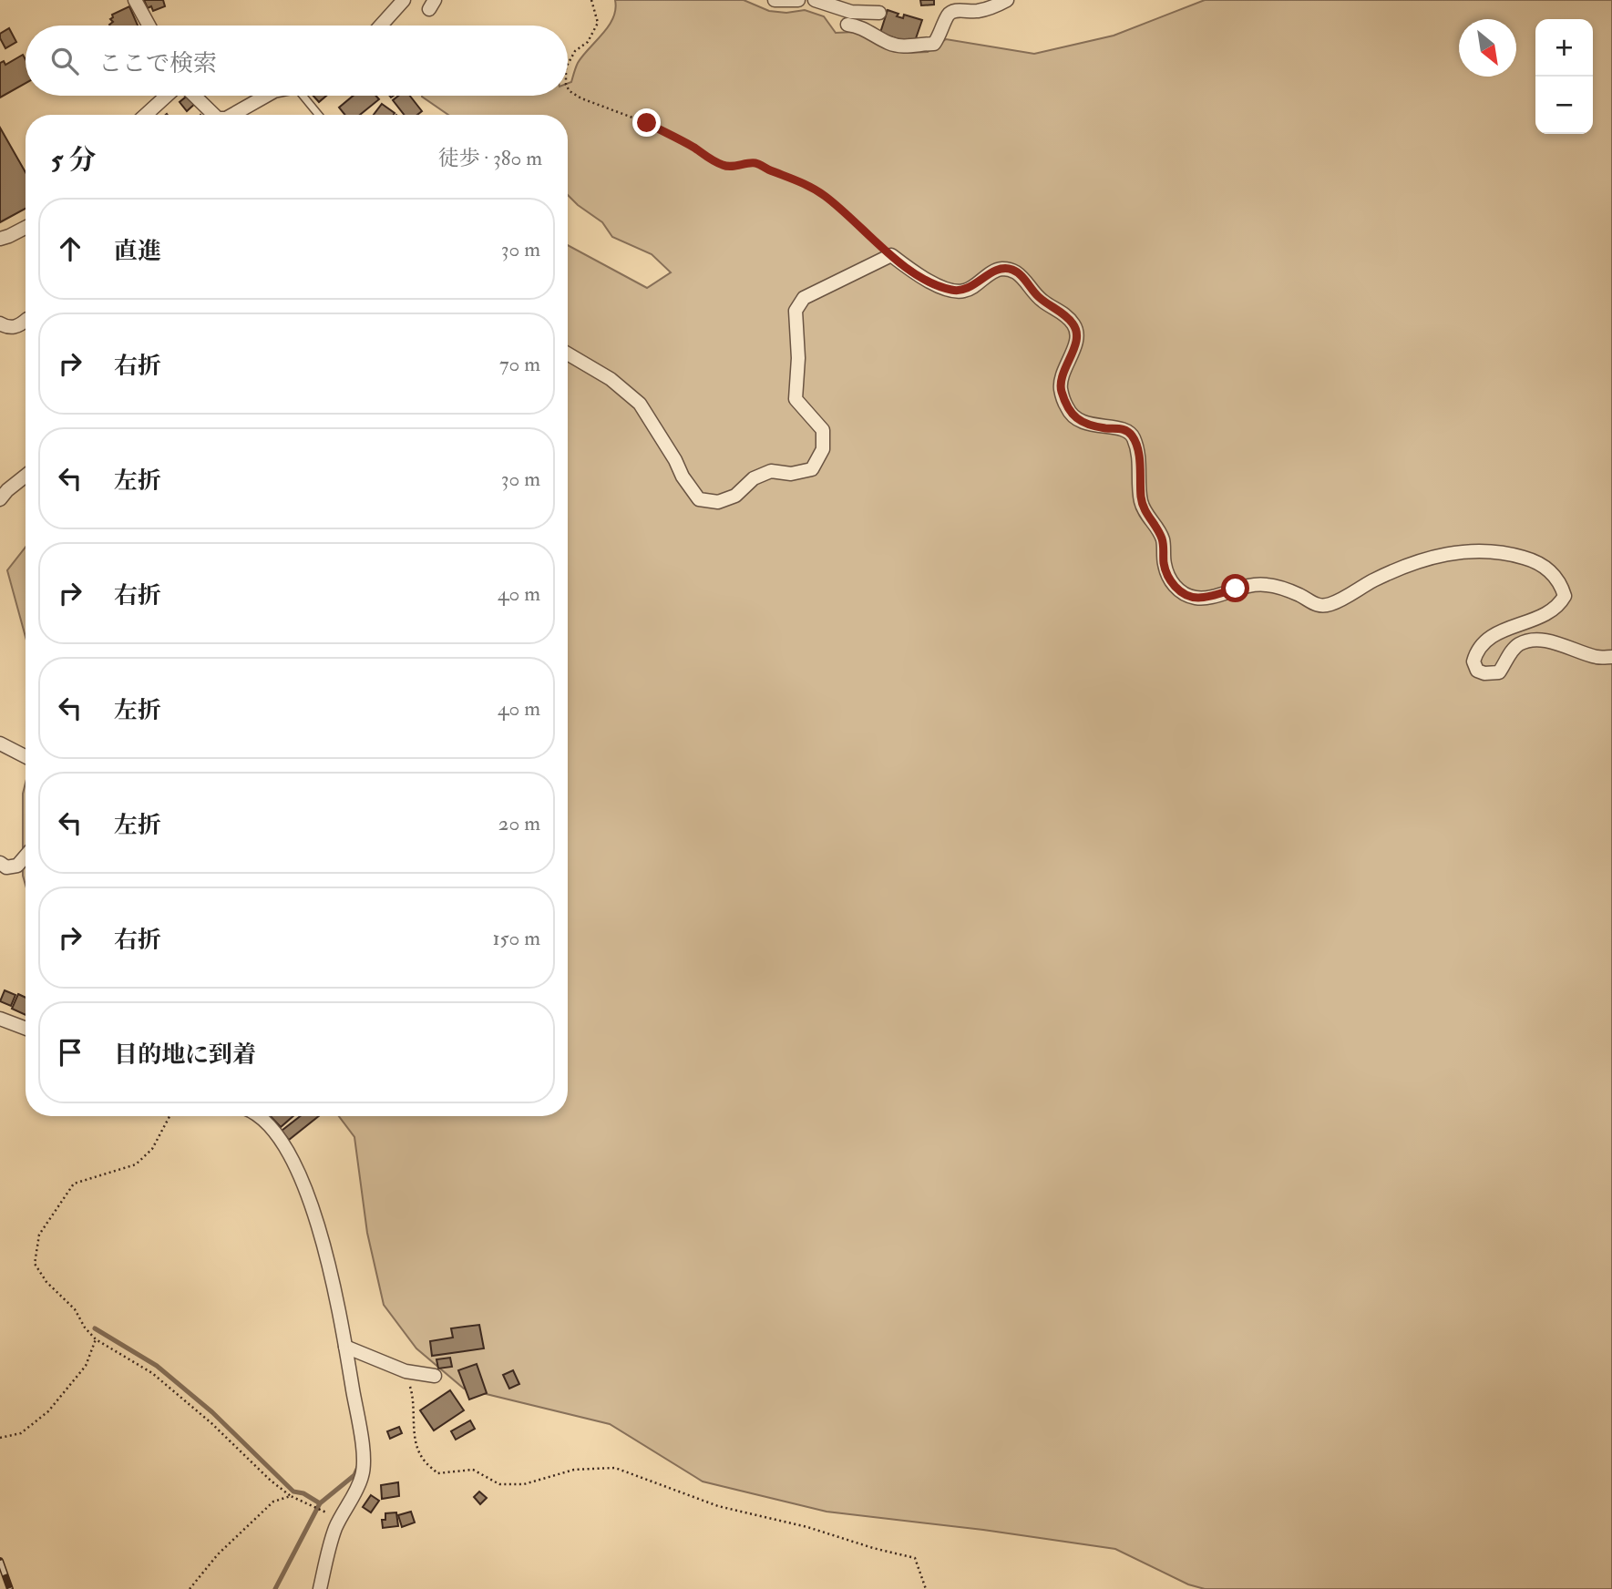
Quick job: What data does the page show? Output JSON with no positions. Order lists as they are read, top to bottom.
{
  "north": "bottom right",
  "page": {
    "map_buttons": ["+", "−"],
    "search": "ここで検索",
    "heading": ["5 分", "徒歩 · 380 m"],
    "list": [
      ["直進", "30 m"],
      ["右折", "70 m"],
      ["左折", "30 m"],
      ["右折", "40 m"],
      ["左折", "40 m"],
      ["左折", "20 m"],
      ["右折", "150 m"],
      "目的地に到着"
    ]
  }
}
